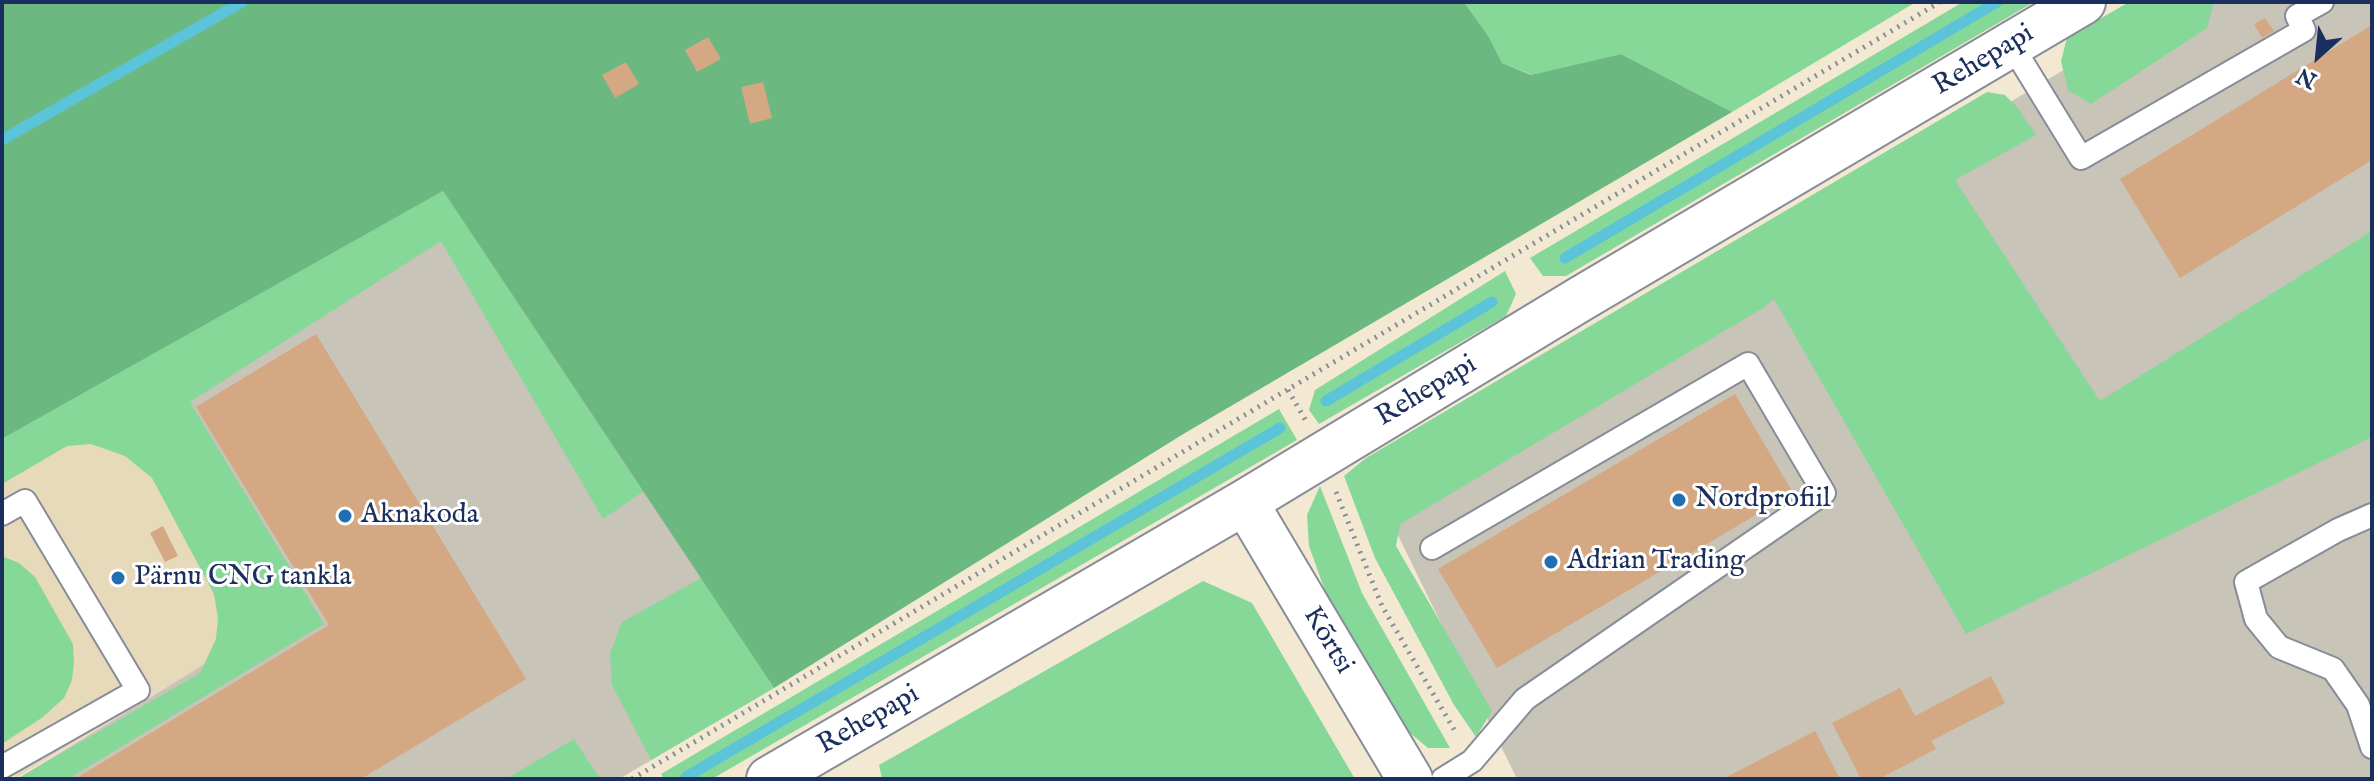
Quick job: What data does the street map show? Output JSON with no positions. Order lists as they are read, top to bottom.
{
  "streets": {
    "street": ["Rehepapi", "Kõrtsi"]
  },
  "crossings": [
    ["Rehepapi", "Kõrtsi"]
  ],
  "places": [
    "Nordprofiil",
    "Aknakoda",
    "Adrian Trading",
    "Pärnu CNG tankla"
  ],
  "north": "bottom left"
}
